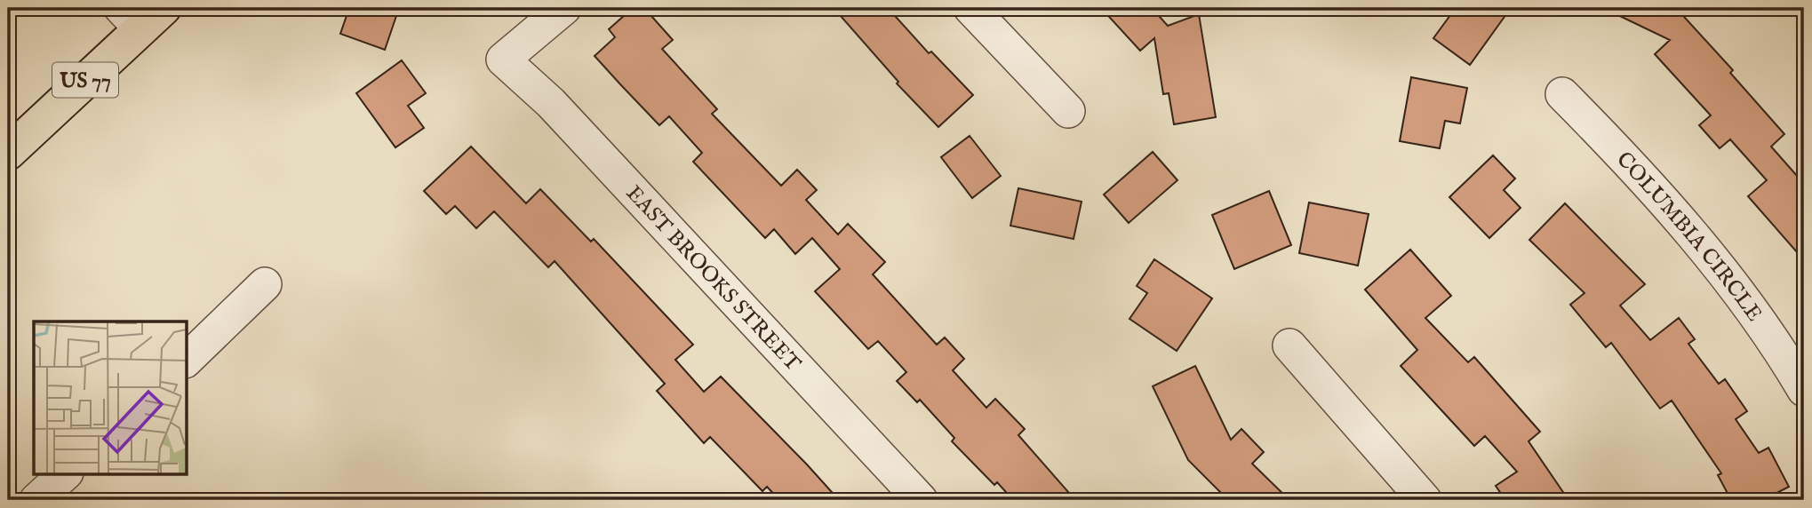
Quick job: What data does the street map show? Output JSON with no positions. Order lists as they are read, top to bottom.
{
  "streets": {
    "main road": ["US 77"],
    "street": ["COLUMBIA CIRCLE", "EAST BROOKS STREET"]
  }
}
